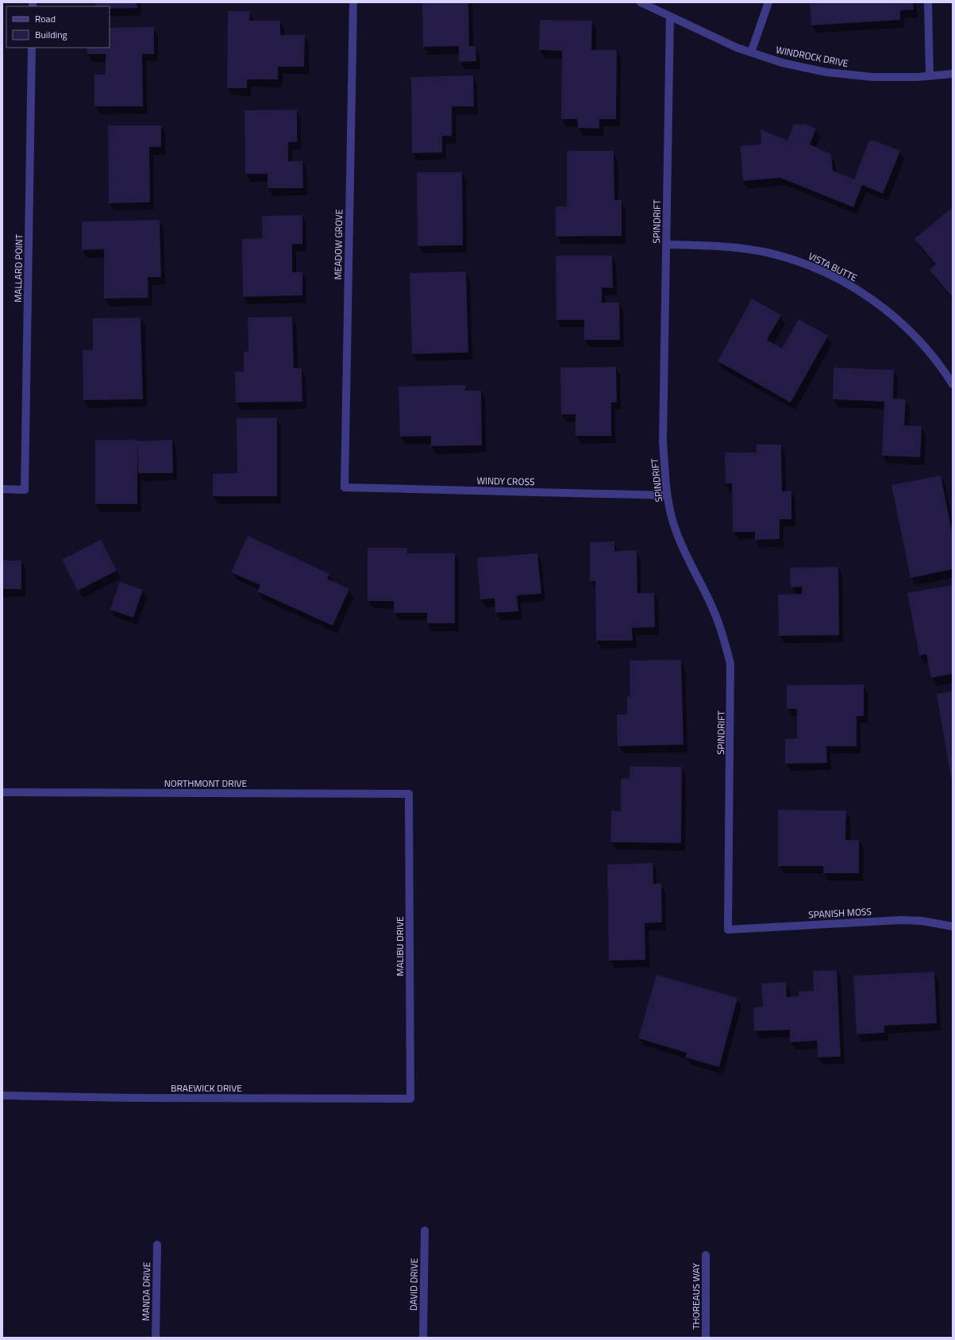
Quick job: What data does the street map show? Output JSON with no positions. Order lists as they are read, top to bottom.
{
  "streets": {
    "street": [
      "WINDROCK DRIVE",
      "SPINDRIFT",
      "MEADOW GROVE",
      "VISTA BUTTE",
      "MALLARD POINT",
      "WINDY CROSS",
      "NORTHMONT DRIVE",
      "SPANISH MOSS",
      "MALIBU DRIVE",
      "BRAEWICK DRIVE",
      "DAVID DRIVE",
      "MANDA DRIVE",
      "THOREAUS WAY"
    ]
  },
  "crossings": [
    ["WINDROCK DRIVE", "SPINDRIFT"],
    ["SPINDRIFT", "VISTA BUTTE"],
    ["SPINDRIFT", "WINDY CROSS"],
    ["SPINDRIFT", "SPANISH MOSS"],
    ["MEADOW GROVE", "WINDY CROSS"],
    ["NORTHMONT DRIVE", "MALIBU DRIVE"],
    ["MALIBU DRIVE", "BRAEWICK DRIVE"]
  ],
  "legend": ["Road", "Building"]
}
